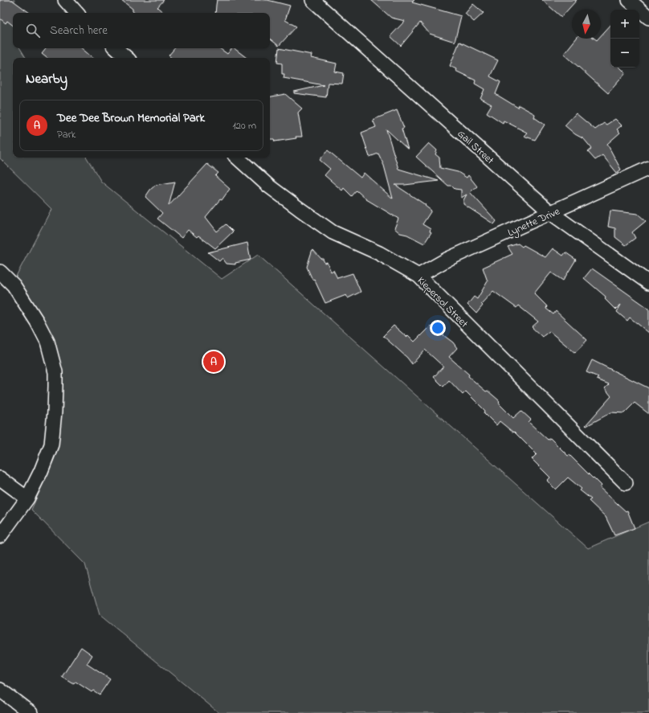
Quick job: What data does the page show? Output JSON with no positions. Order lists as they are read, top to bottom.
{
  "streets": {
    "street": ["Gail Street", "Lynette Drive", "Kiepersol Street"]
  },
  "crossings": [
    ["Gail Street", "Lynette Drive"],
    ["Lynette Drive", "Kiepersol Street"]
  ],
  "north": "bottom",
  "page": {
    "map_buttons": ["+", "−"],
    "search": "Search here",
    "heading": "Nearby",
    "list": [
      {
        "mark": "A",
        "name": "Dee Dee Brown Memorial Park",
        "note": "Park",
        "value": "120 m"
      }
    ],
    "pins": "A"
  }
}
